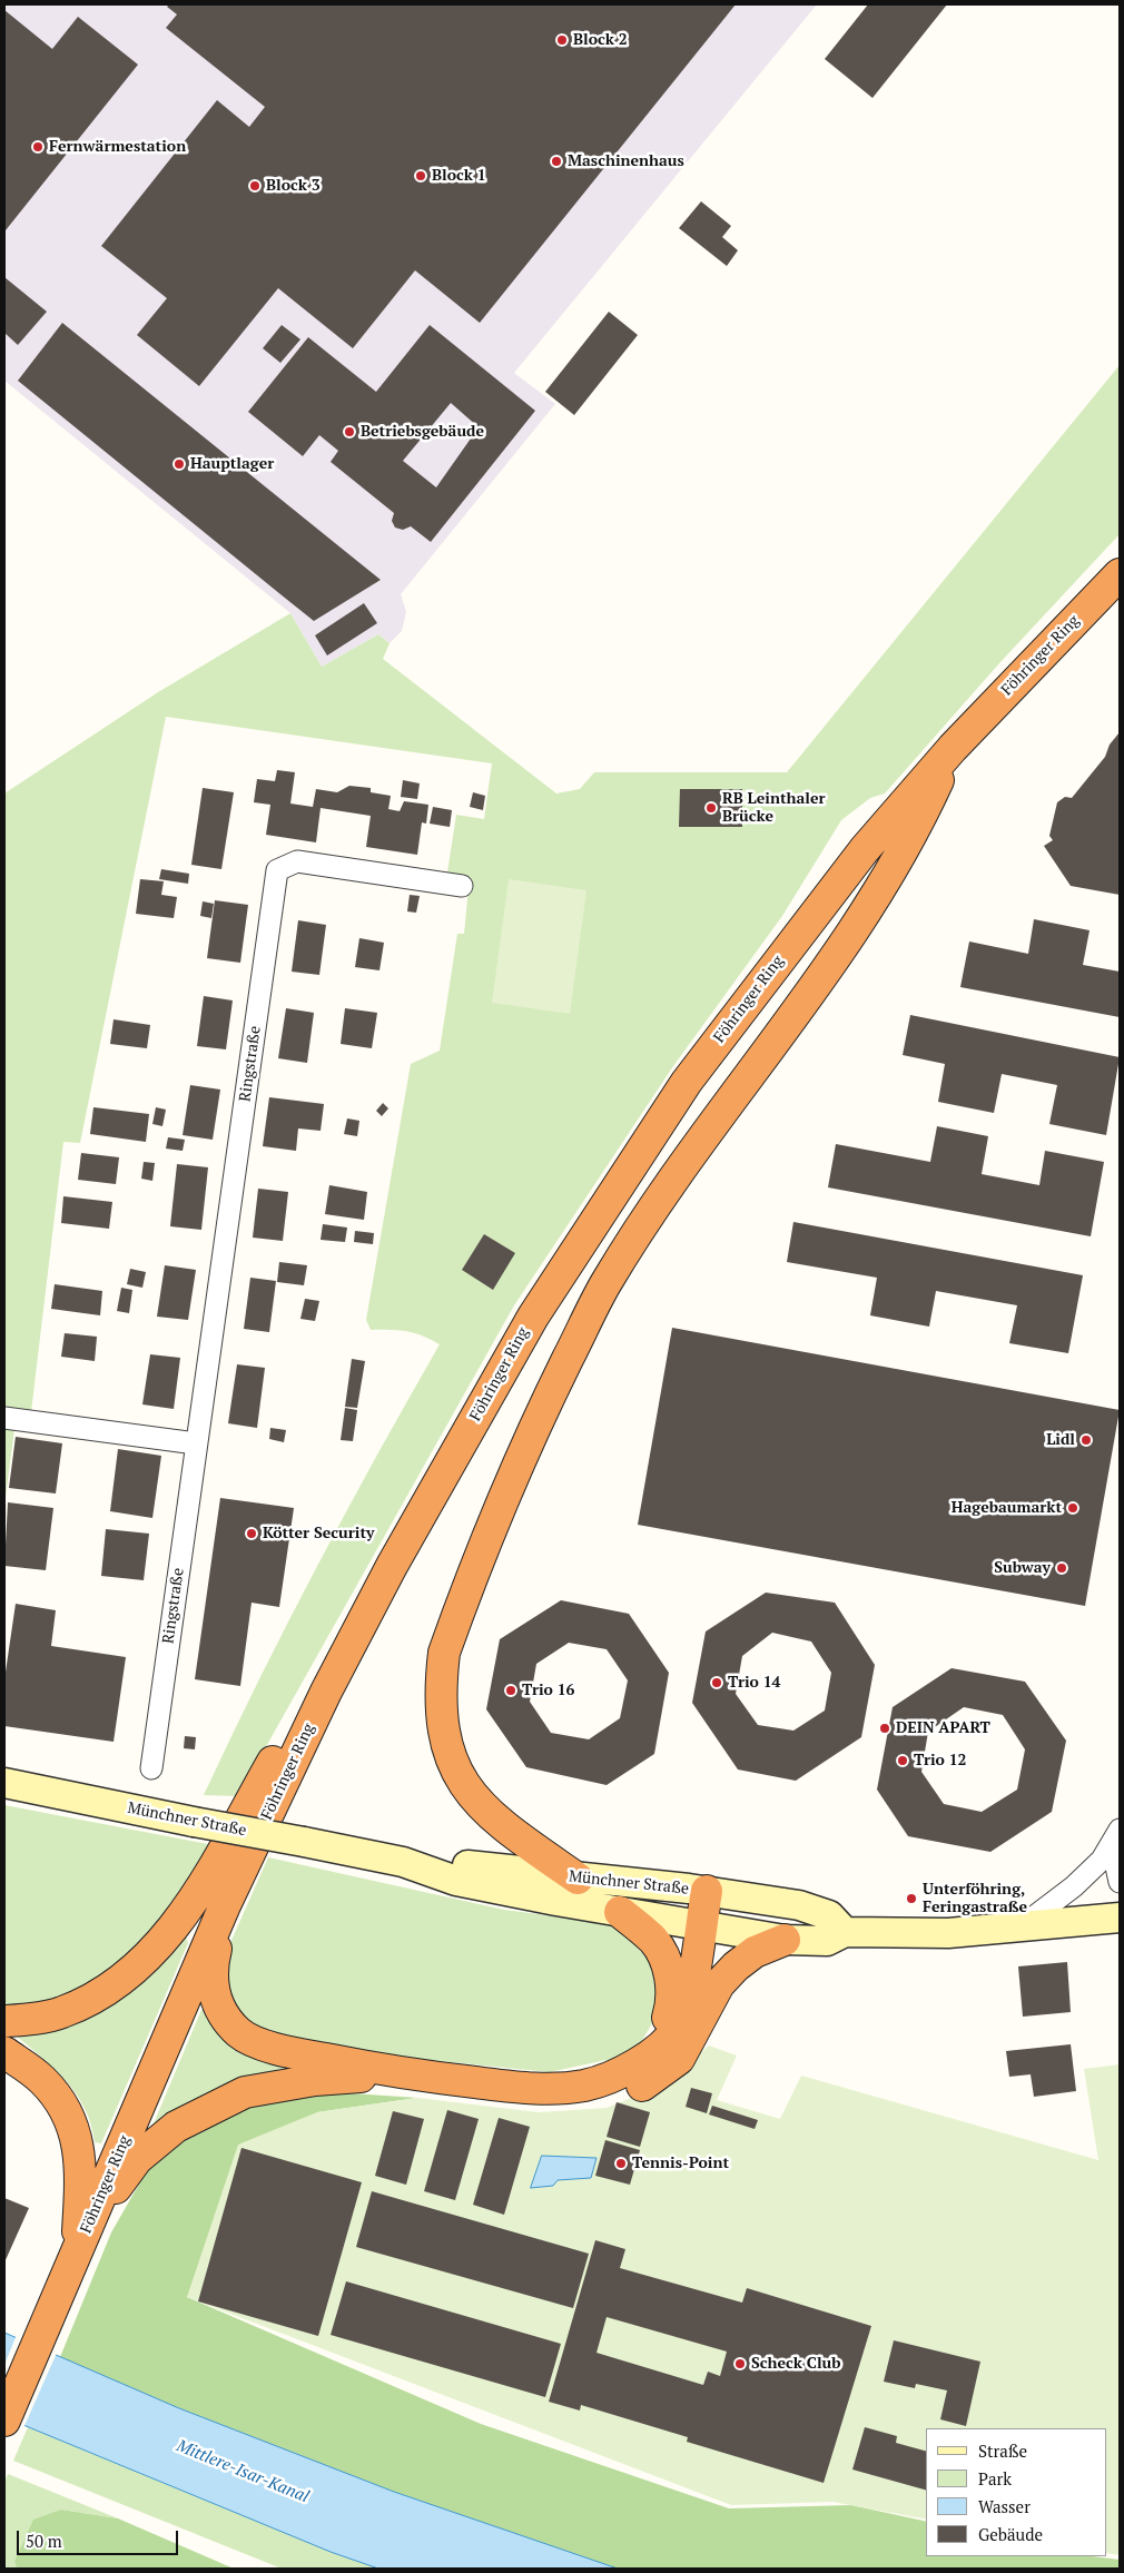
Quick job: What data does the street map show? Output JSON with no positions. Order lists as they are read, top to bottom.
{
  "streets": {
    "highway": ["Föhringer Ring"],
    "main road": ["Münchner Straße"],
    "street": ["Ringstraße"]
  },
  "water": ["Mittlere-Isar-Kanal"],
  "places": [
    "Block 2",
    "Fernwärmestation",
    "Maschinenhaus",
    "Block 1",
    "Block 3",
    "Betriebsgebäude",
    "Hauptlager",
    "RB Leinthaler Brücke",
    "Lidl",
    "Hagebaumarkt",
    "Kötter Security",
    "Subway",
    "Trio 14",
    "Trio 16",
    "DEIN APART",
    "Trio 12",
    "Unterföhring, Feringastraße",
    "Tennis-Point",
    "Scheck Club"
  ],
  "legend": [
    "Straße",
    "Park",
    "Wasser",
    "Gebäude"
  ],
  "scale_bar": "50 m"
}
